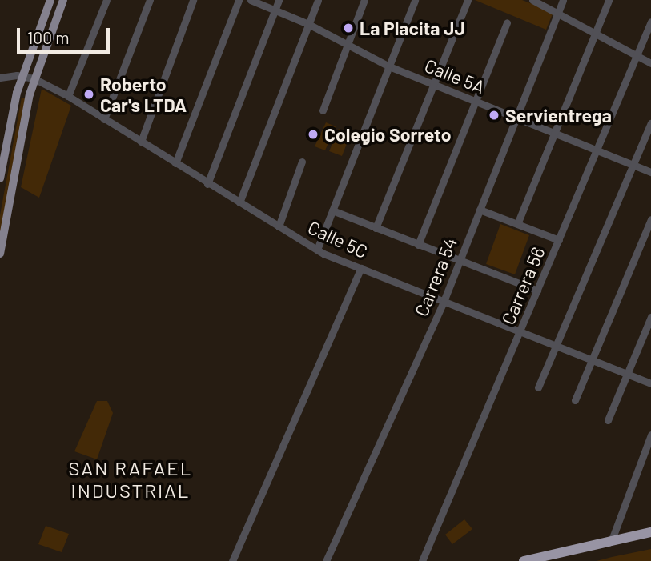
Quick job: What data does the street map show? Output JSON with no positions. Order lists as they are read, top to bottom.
{
  "streets": {
    "street": [
      "Calle 5A",
      "Calle 5C",
      "Carrera 54",
      "Carrera 56"
    ]
  },
  "crossings": [
    ["Calle 5A", "Carrera 54"],
    ["Calle 5A", "Carrera 56"],
    ["Calle 5C", "Carrera 54"],
    ["Calle 5C", "Carrera 56"]
  ],
  "districts": ["SAN RAFAEL INDUSTRIAL"],
  "places": [
    "La Placita JJ",
    "Roberto Car's LTDA",
    "Servientrega",
    "Colegio Sorreto"
  ],
  "scale_bar": "100 m"
}
